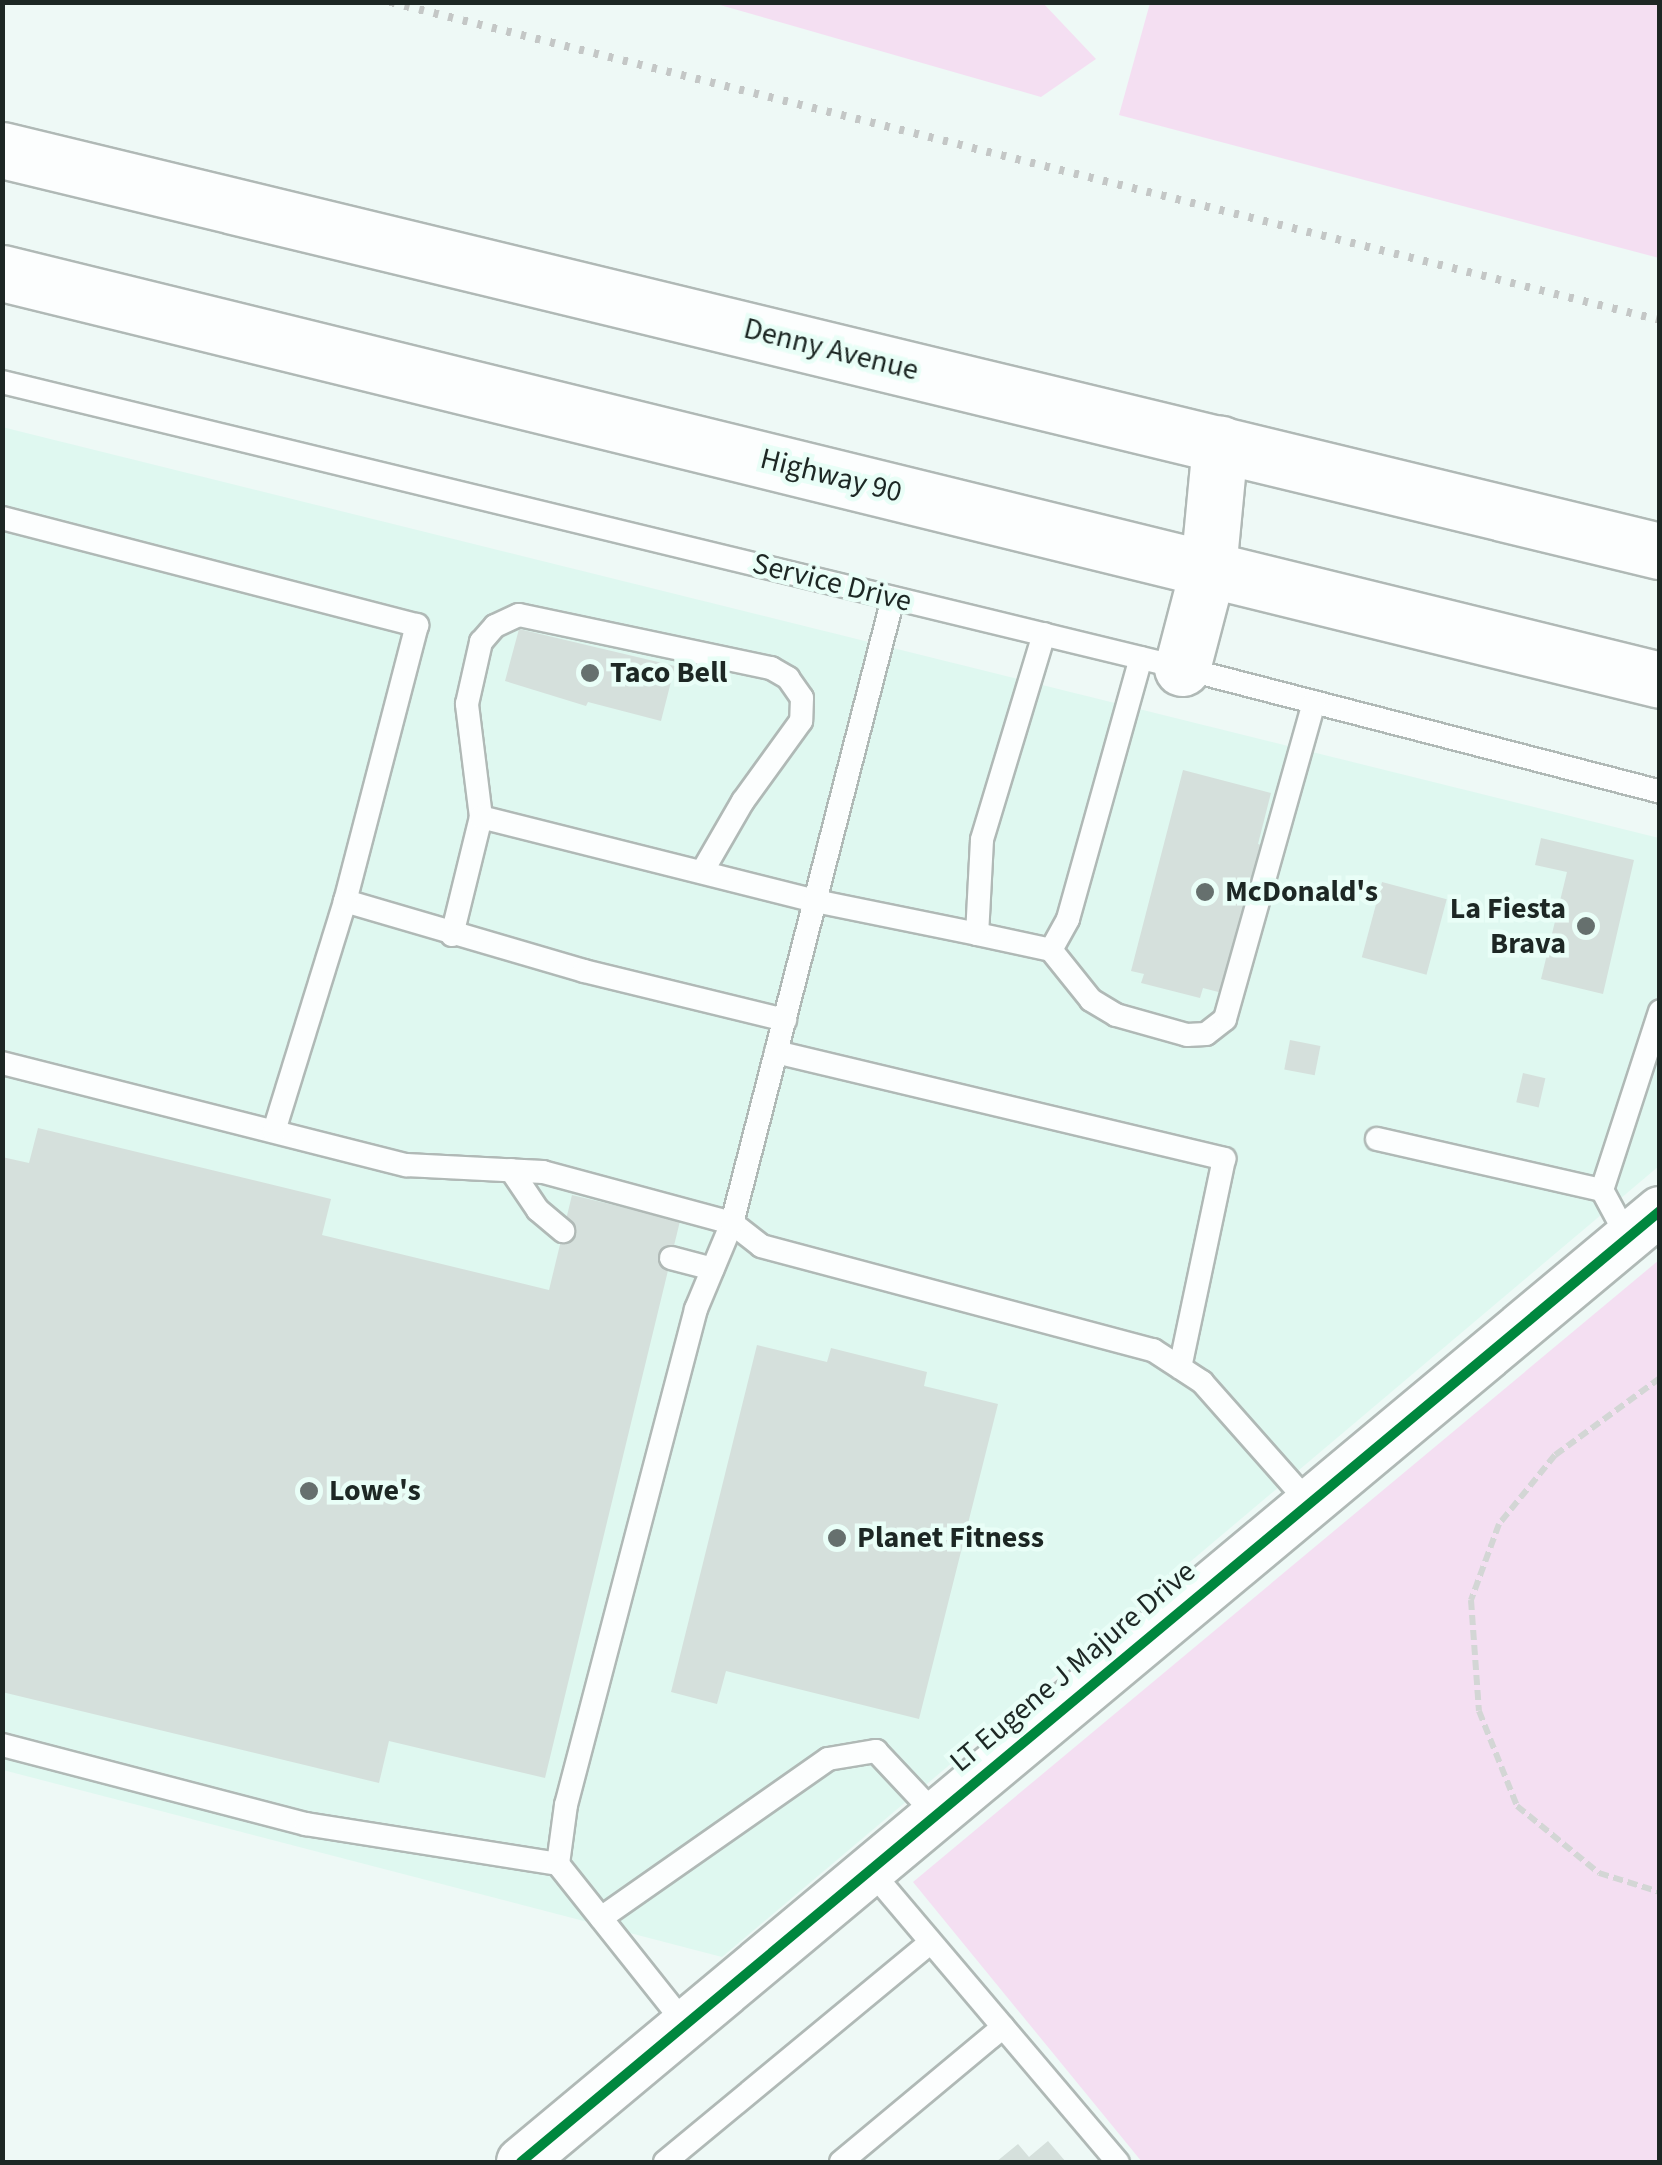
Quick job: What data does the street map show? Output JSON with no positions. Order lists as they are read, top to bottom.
{
  "streets": {
    "main road": ["Denny Avenue", "Highway 90"],
    "street": ["LT Eugene J Majure Drive"],
    "lane": ["Service Drive"]
  },
  "places": [
    "Taco Bell",
    "McDonald's",
    "La Fiesta Brava",
    "Lowe's",
    "Planet Fitness"
  ]
}
